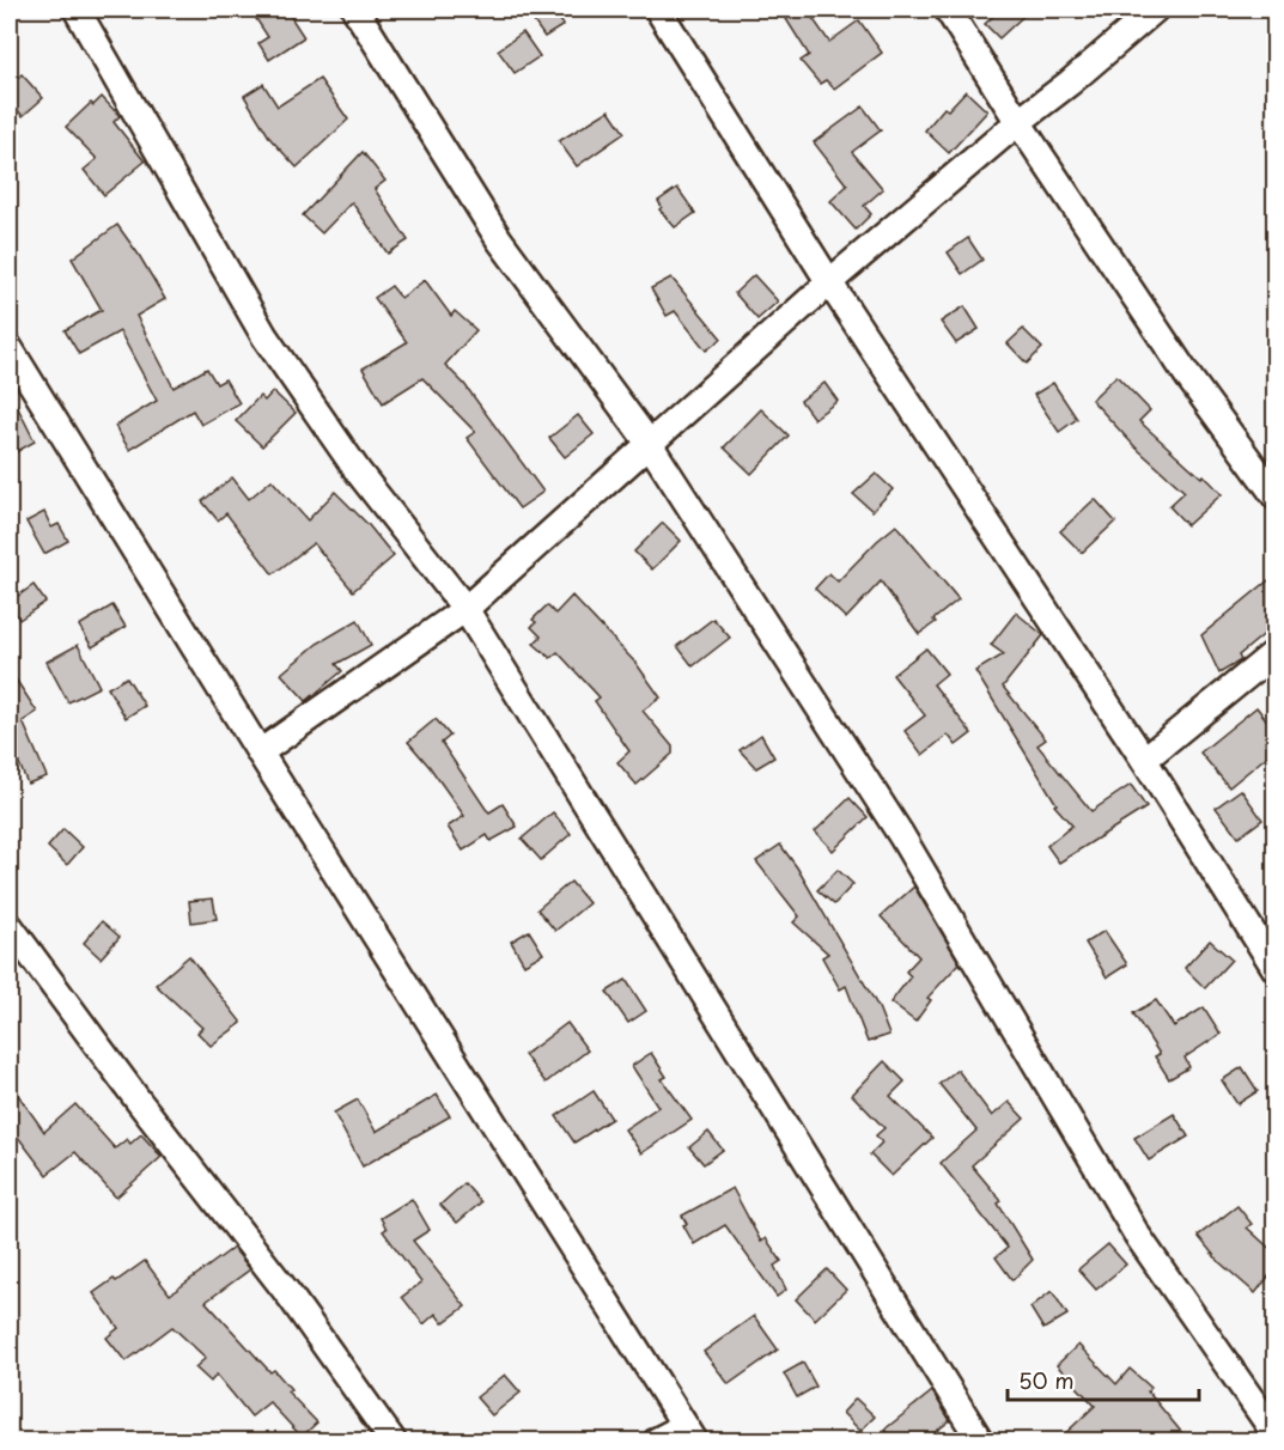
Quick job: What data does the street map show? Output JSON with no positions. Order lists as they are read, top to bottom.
{
  "scale_bar": "50 m"
}
